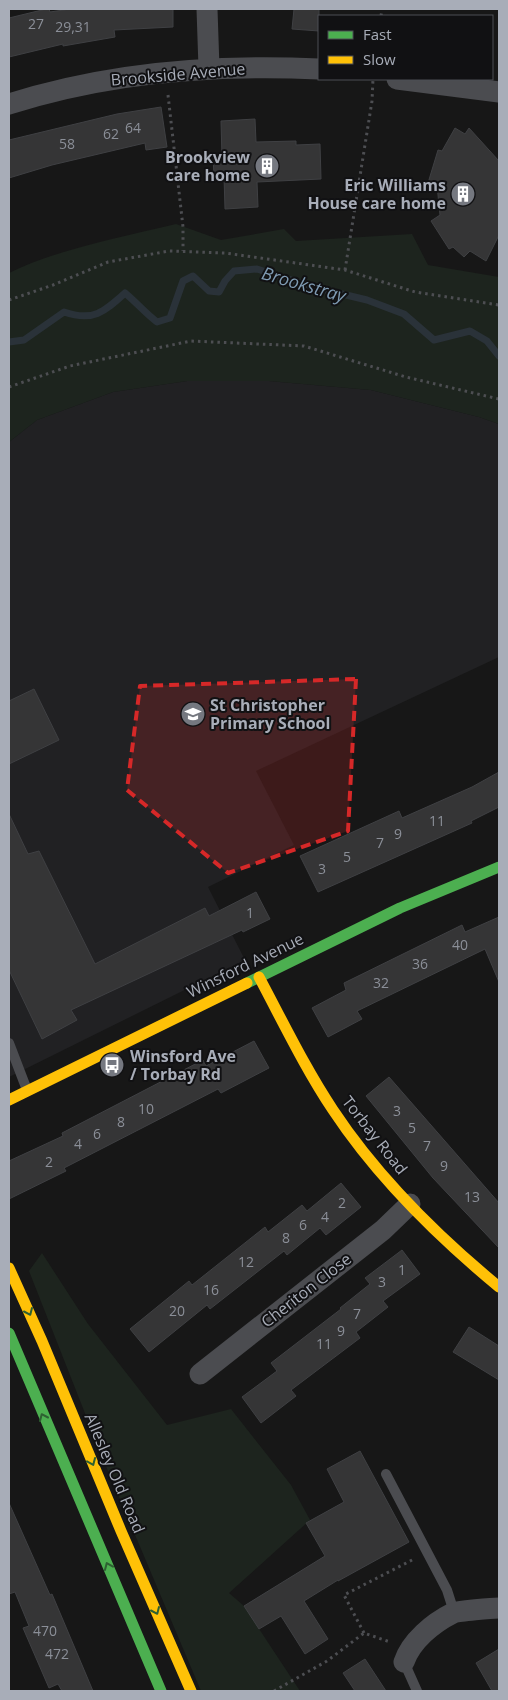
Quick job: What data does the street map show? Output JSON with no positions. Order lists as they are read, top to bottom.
{
  "streets": {
    "street": [
      "Brookside Avenue",
      "Winsford Avenue",
      "Torbay Road",
      "Cheriton Close",
      "Allesley Old Road"
    ]
  },
  "crossings": [
    ["Winsford Avenue", "Torbay Road"],
    ["Torbay Road", "Cheriton Close"]
  ],
  "water": ["Brookstray"],
  "places": {
    "building": ["Brookview care home", "Eric Williams House care home"],
    "school or university": ["St Christopher Primary School"],
    "bus stop": ["Winsford Ave / Torbay Rd"]
  },
  "house_numbers": [
    "27",
    "29,31",
    "64",
    "62",
    "58",
    "11",
    "9",
    "7",
    "5",
    "3",
    "1",
    "40",
    "36",
    "32",
    "10",
    "3",
    "8",
    "5",
    "6",
    "4",
    "7",
    "2",
    "9",
    "13",
    "2",
    "4",
    "6",
    "8",
    "12",
    "1",
    "3",
    "16",
    "20",
    "7",
    "9",
    "11",
    "470",
    "472"
  ],
  "legend": ["Fast", "Slow"]
}
